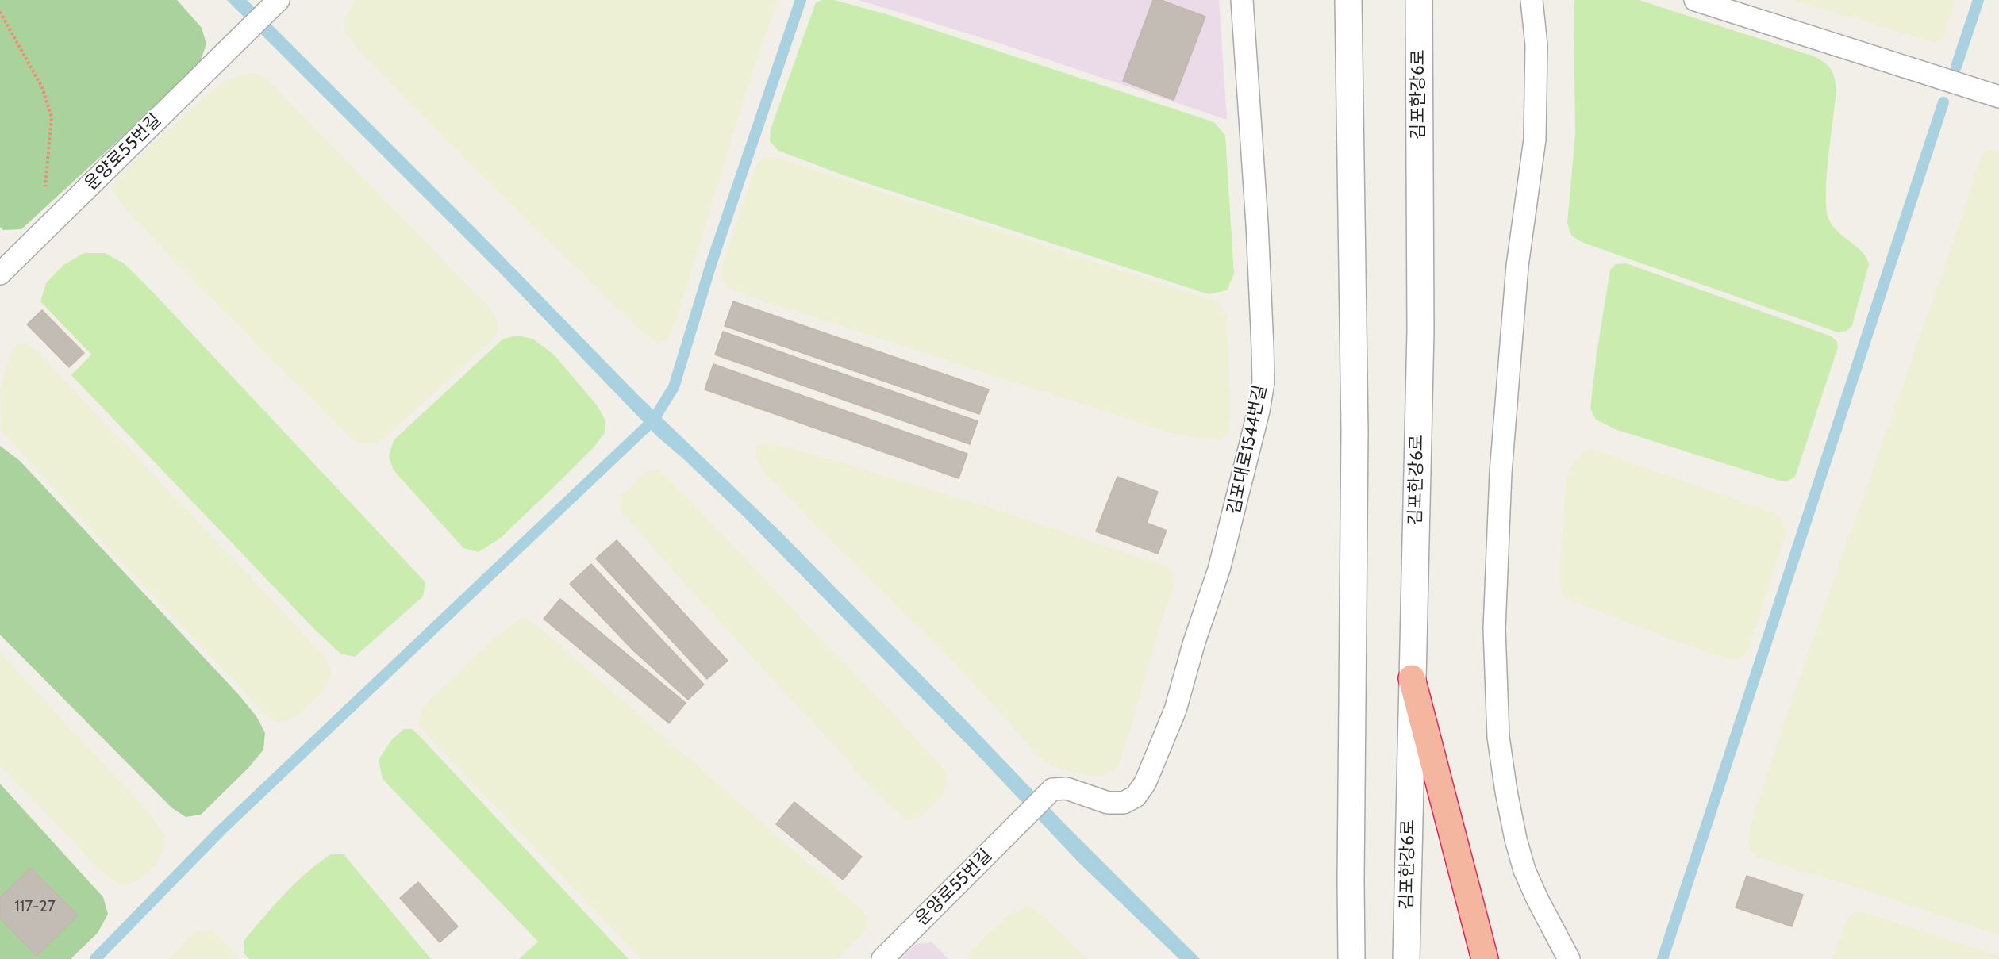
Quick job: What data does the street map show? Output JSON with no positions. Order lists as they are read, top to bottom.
{
  "streets": {
    "street": ["김포한강6로"],
    "lane": ["운양로55번길", "김포대로1544번길"]
  },
  "crossings": [
    ["운양로55번길", "김포대로1544번길"]
  ],
  "house_numbers": ["117-27"]
}
